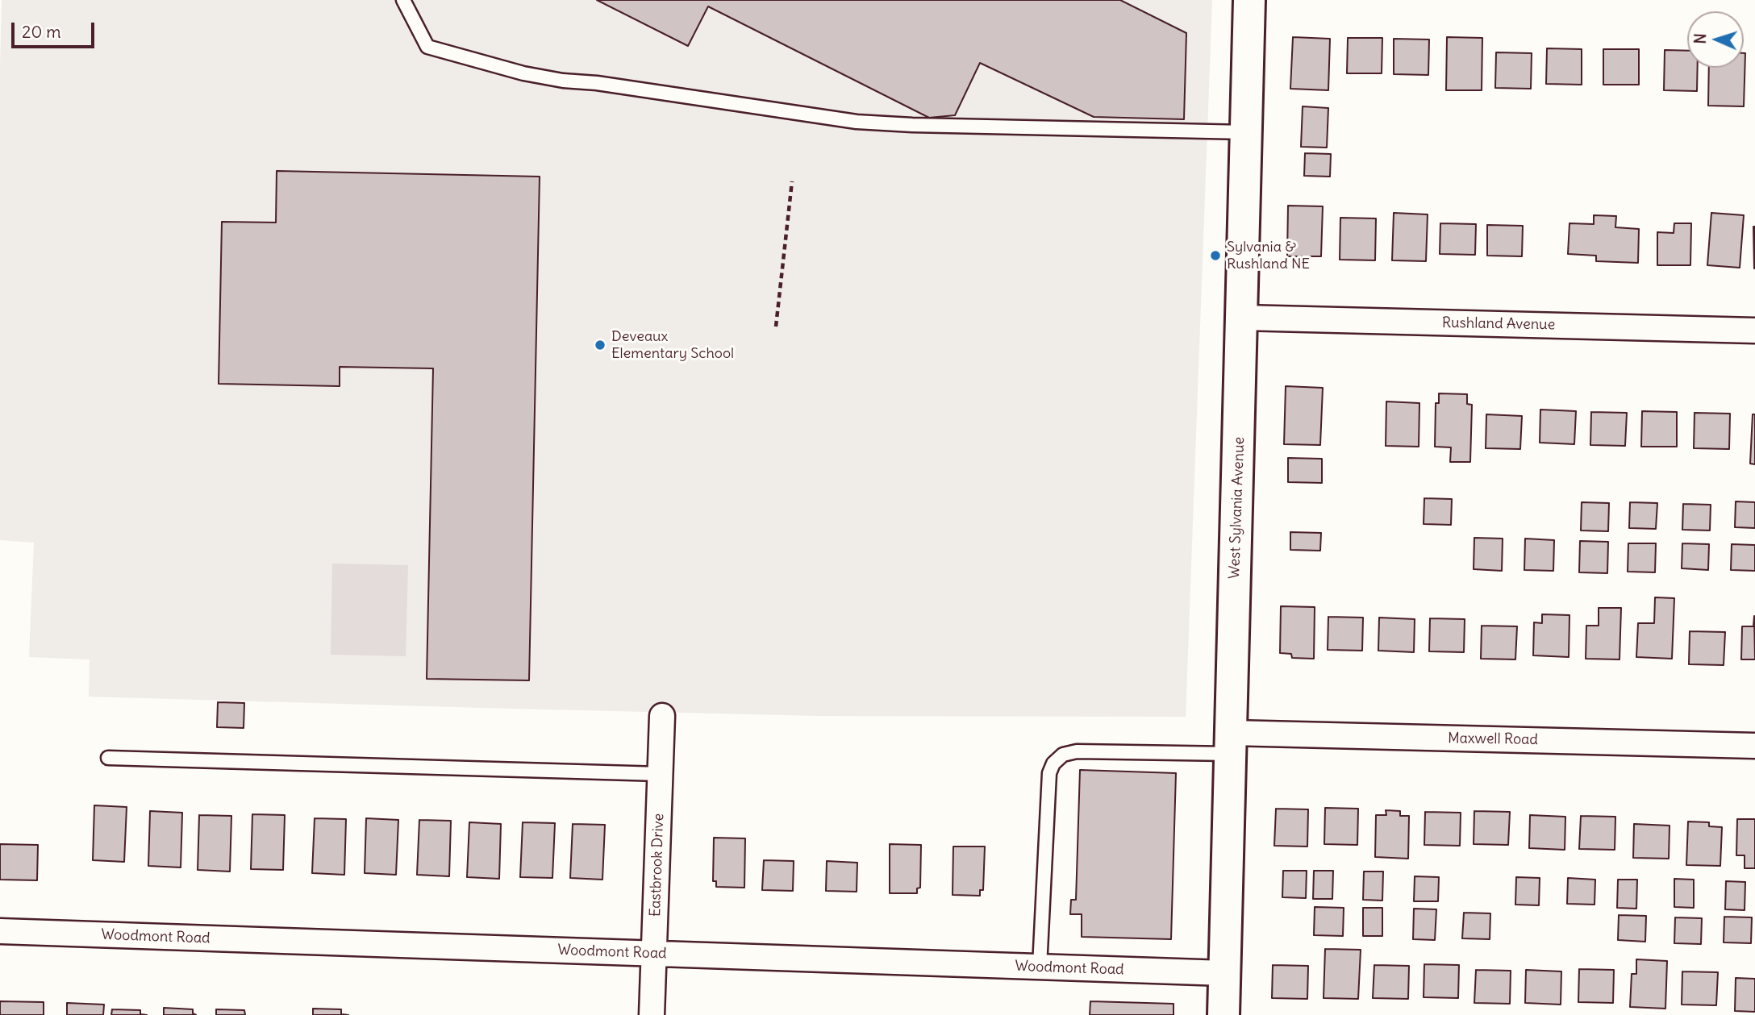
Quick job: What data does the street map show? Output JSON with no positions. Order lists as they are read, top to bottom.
{
  "streets": {
    "main road": ["West Sylvania Avenue"],
    "street": [
      "Rushland Avenue",
      "Maxwell Road",
      "Eastbrook Drive",
      "Woodmont Road"
    ]
  },
  "crossings": [
    ["Rushland Avenue", "West Sylvania Avenue"],
    ["West Sylvania Avenue", "Maxwell Road"],
    ["West Sylvania Avenue", "Woodmont Road"],
    ["Eastbrook Drive", "Woodmont Road"]
  ],
  "places": ["Sylvania & Rushland NE", "Deveaux Elementary School"],
  "scale_bar": "20 m",
  "north": "left"
}
